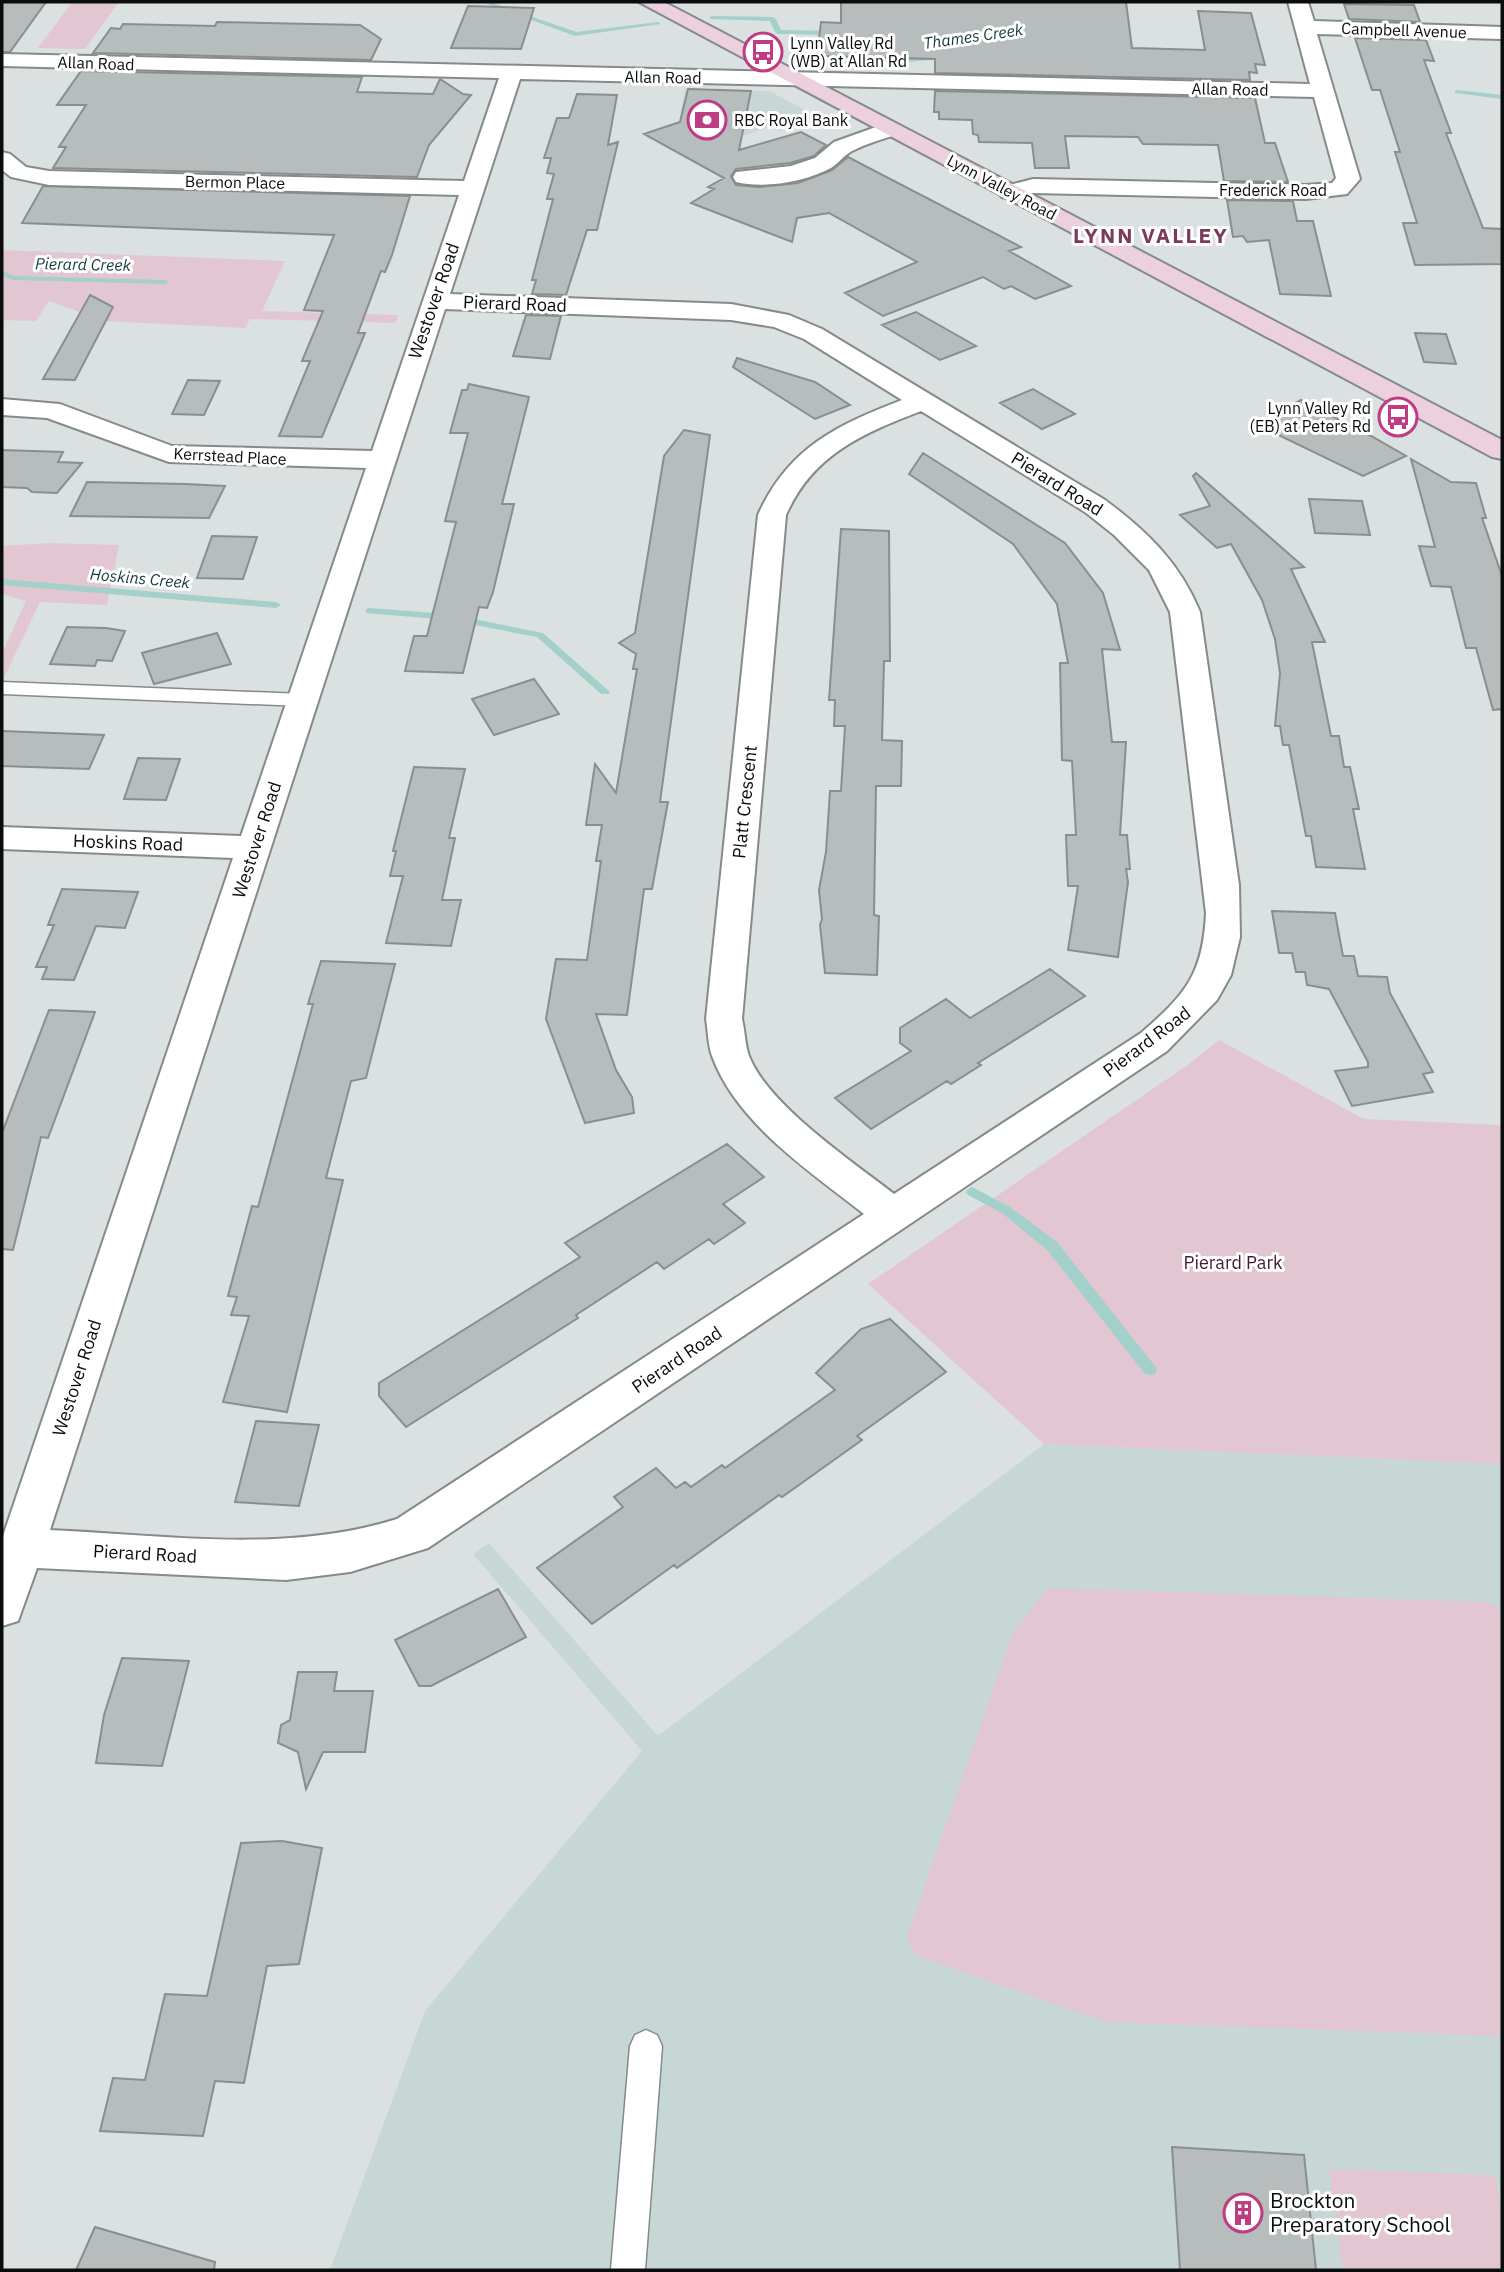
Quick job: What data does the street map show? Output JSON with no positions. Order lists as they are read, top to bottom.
{
  "streets": {
    "street": [
      "Campbell Avenue",
      "Allan Road",
      "Bermon Place",
      "Lynn Valley Road",
      "Frederick Road",
      "Westover Road",
      "Pierard Road",
      "Kerrstead Place",
      "Platt Crescent",
      "Hoskins Road"
    ]
  },
  "crossings": [
    ["Campbell Avenue", "Frederick Road"],
    ["Allan Road", "Lynn Valley Road"],
    ["Allan Road", "Frederick Road"],
    ["Allan Road", "Westover Road"],
    ["Bermon Place", "Westover Road"],
    ["Lynn Valley Road", "Frederick Road"],
    ["Westover Road", "Pierard Road"],
    ["Westover Road", "Kerrstead Place"],
    ["Westover Road", "Hoskins Road"],
    ["Pierard Road", "Platt Crescent"]
  ],
  "districts": ["LYNN VALLEY"],
  "water": ["Thames Creek", "Pierard Creek", "Hoskins Creek"],
  "parks": ["Pierard Park"],
  "places": {
    "bus stop": ["Lynn Valley Rd (WB) at Allan Rd", "Lynn Valley Rd (EB) at Peters Rd"],
    "bank": ["RBC Royal Bank"],
    "building": ["Brockton Preparatory School"]
  }
}
